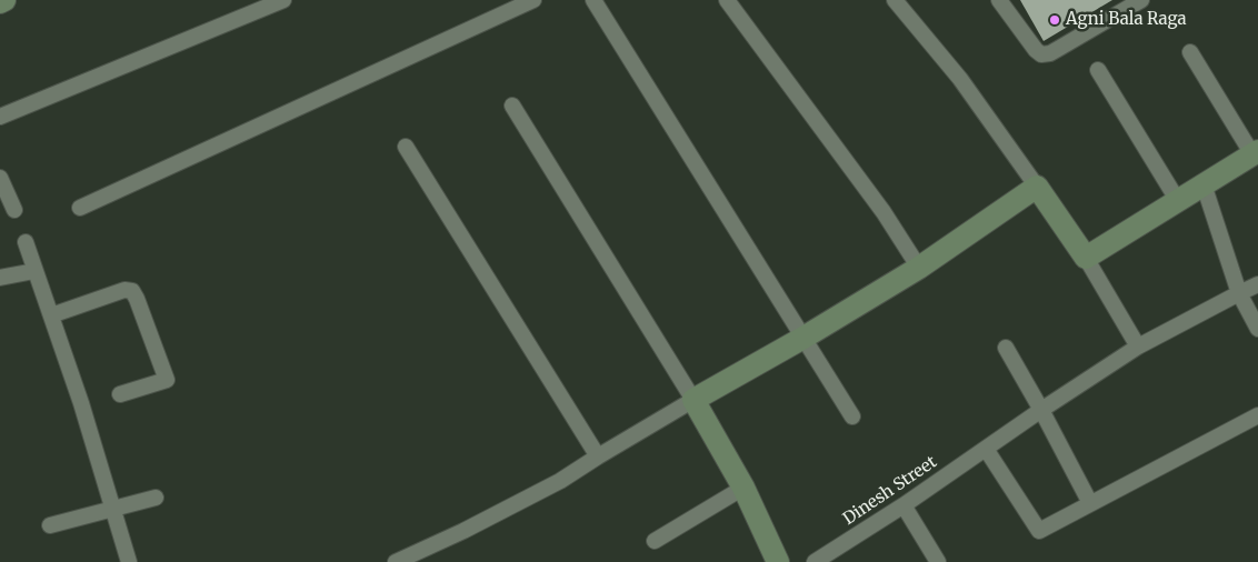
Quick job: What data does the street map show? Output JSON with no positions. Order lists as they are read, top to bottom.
{
  "streets": {
    "street": ["Dinesh Street"]
  },
  "places": ["Agni Bala Raga"]
}
